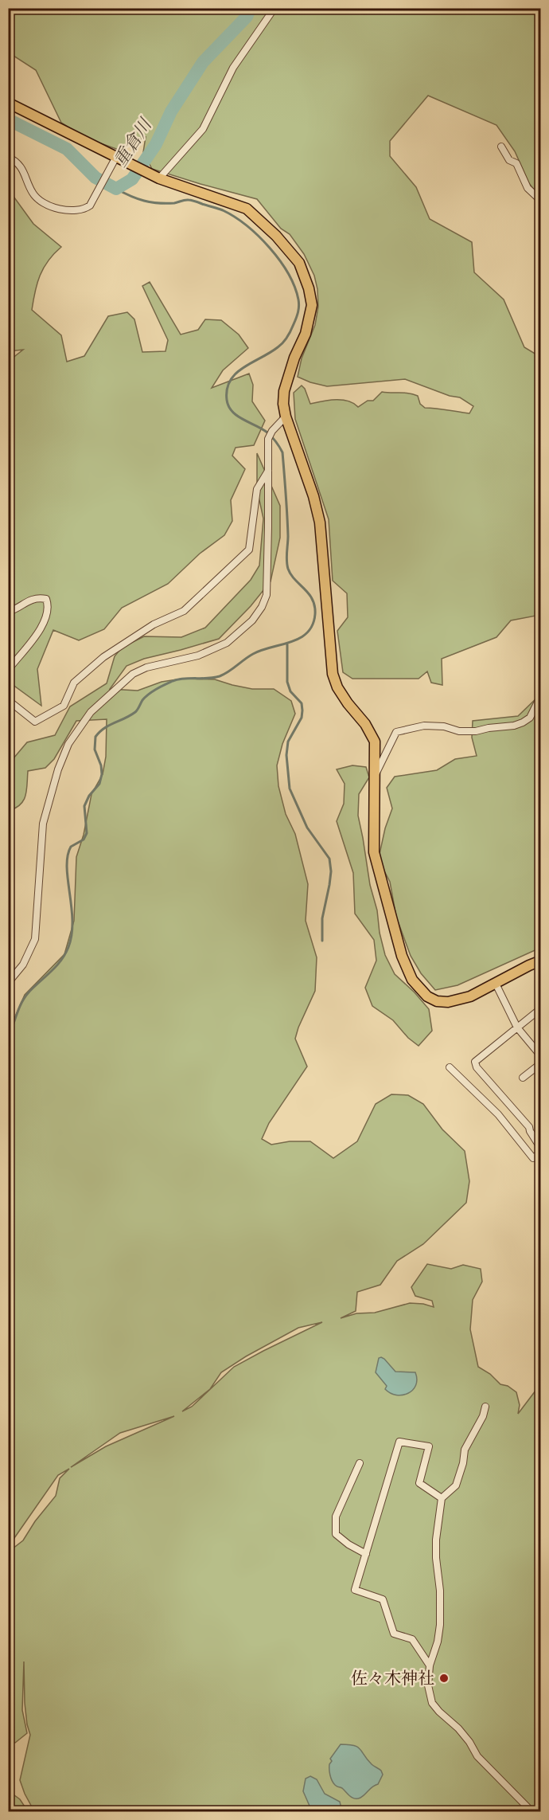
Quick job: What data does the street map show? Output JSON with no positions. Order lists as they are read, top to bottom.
{
  "water": ["重倉川"],
  "places": ["佐々木神社"]
}
